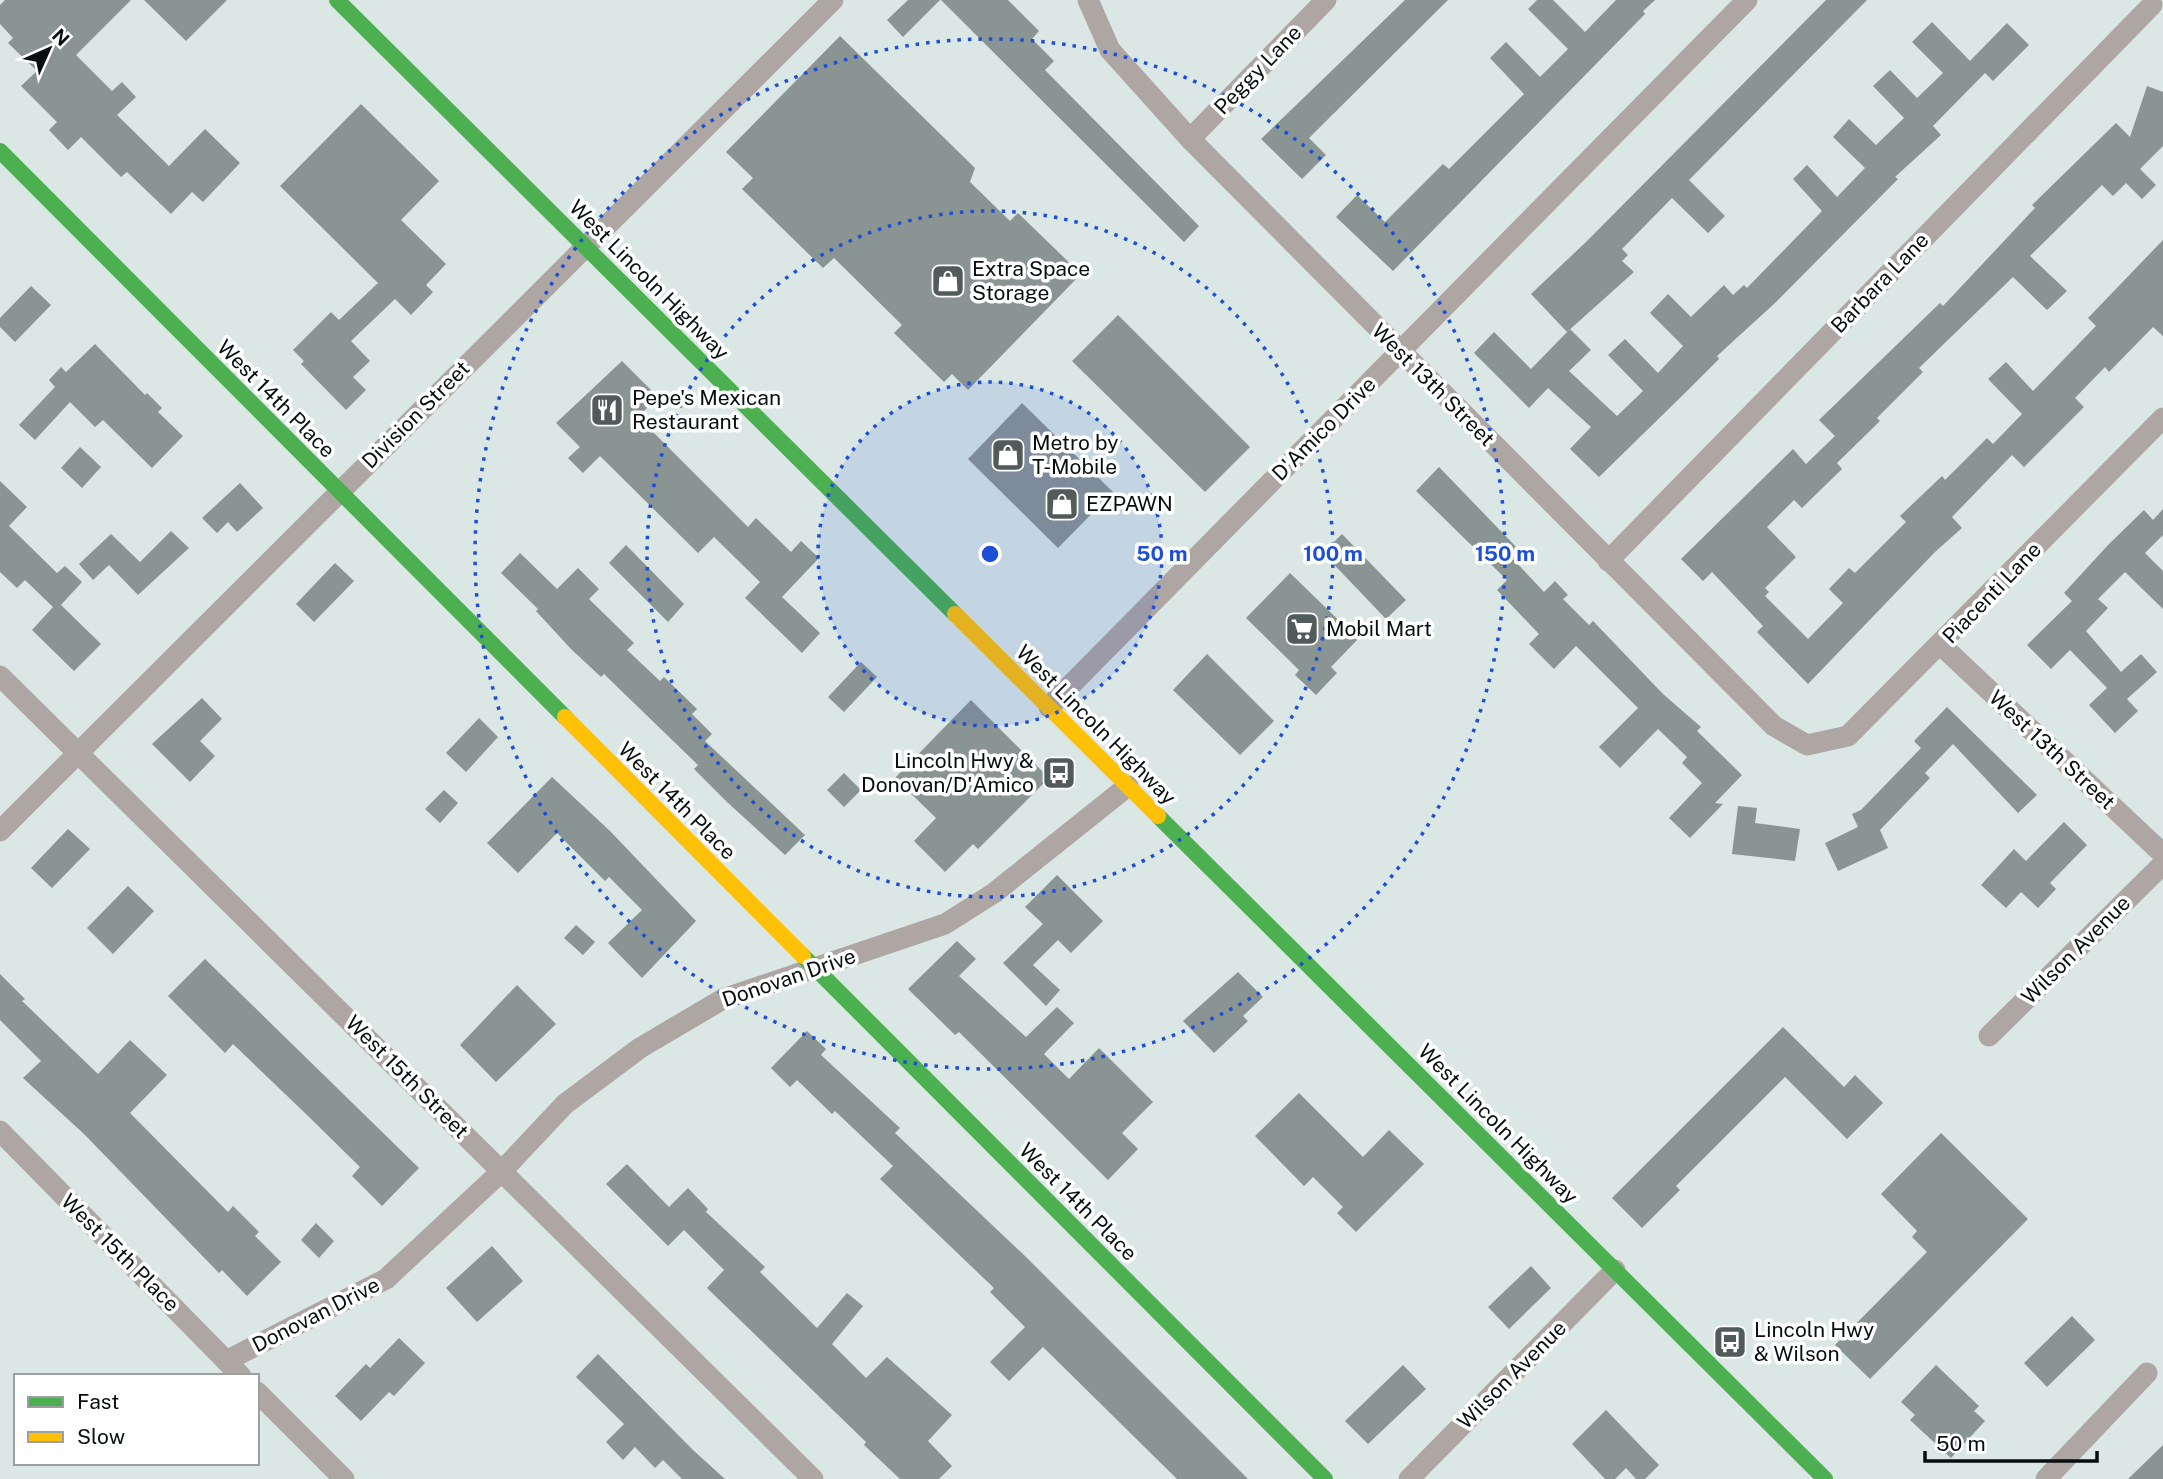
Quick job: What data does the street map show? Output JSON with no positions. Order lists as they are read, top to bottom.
{
  "streets": {
    "main road": ["West Lincoln Highway", "West 14th Place"],
    "street": [
      "Peggy Lane",
      "Barbara Lane",
      "West 13th Street",
      "Division Street",
      "D'Amico Drive",
      "Piacenti Lane",
      "Wilson Avenue",
      "Donovan Drive",
      "West 15th Street",
      "West 15th Place"
    ]
  },
  "crossings": [
    ["Peggy Lane", "West 13th Street"],
    ["West Lincoln Highway", "Division Street"],
    ["West Lincoln Highway", "D'Amico Drive"],
    ["West Lincoln Highway", "Wilson Avenue"],
    ["West Lincoln Highway", "Donovan Drive"],
    ["Barbara Lane", "West 13th Street"],
    ["West 13th Street", "D'Amico Drive"],
    ["West 13th Street", "Piacenti Lane"],
    ["West 14th Place", "Division Street"],
    ["West 14th Place", "Donovan Drive"],
    ["Division Street", "West 15th Street"],
    ["Donovan Drive", "West 15th Street"],
    ["Donovan Drive", "West 15th Place"]
  ],
  "places": {
    "shop": ["Extra Space Storage", "Metro by T-Mobile", "EZPAWN"],
    "restaurant": ["Pepe's Mexican Restaurant"],
    "supermarket": ["Mobil Mart"],
    "bus stop": ["Lincoln Hwy & Donovan/D'Amico", "Lincoln Hwy & Wilson"]
  },
  "legend": ["Fast", "Slow"],
  "scale_bar": "50 m",
  "north": "top right",
  "rings": ["50 m", "100 m", "150 m"]
}
